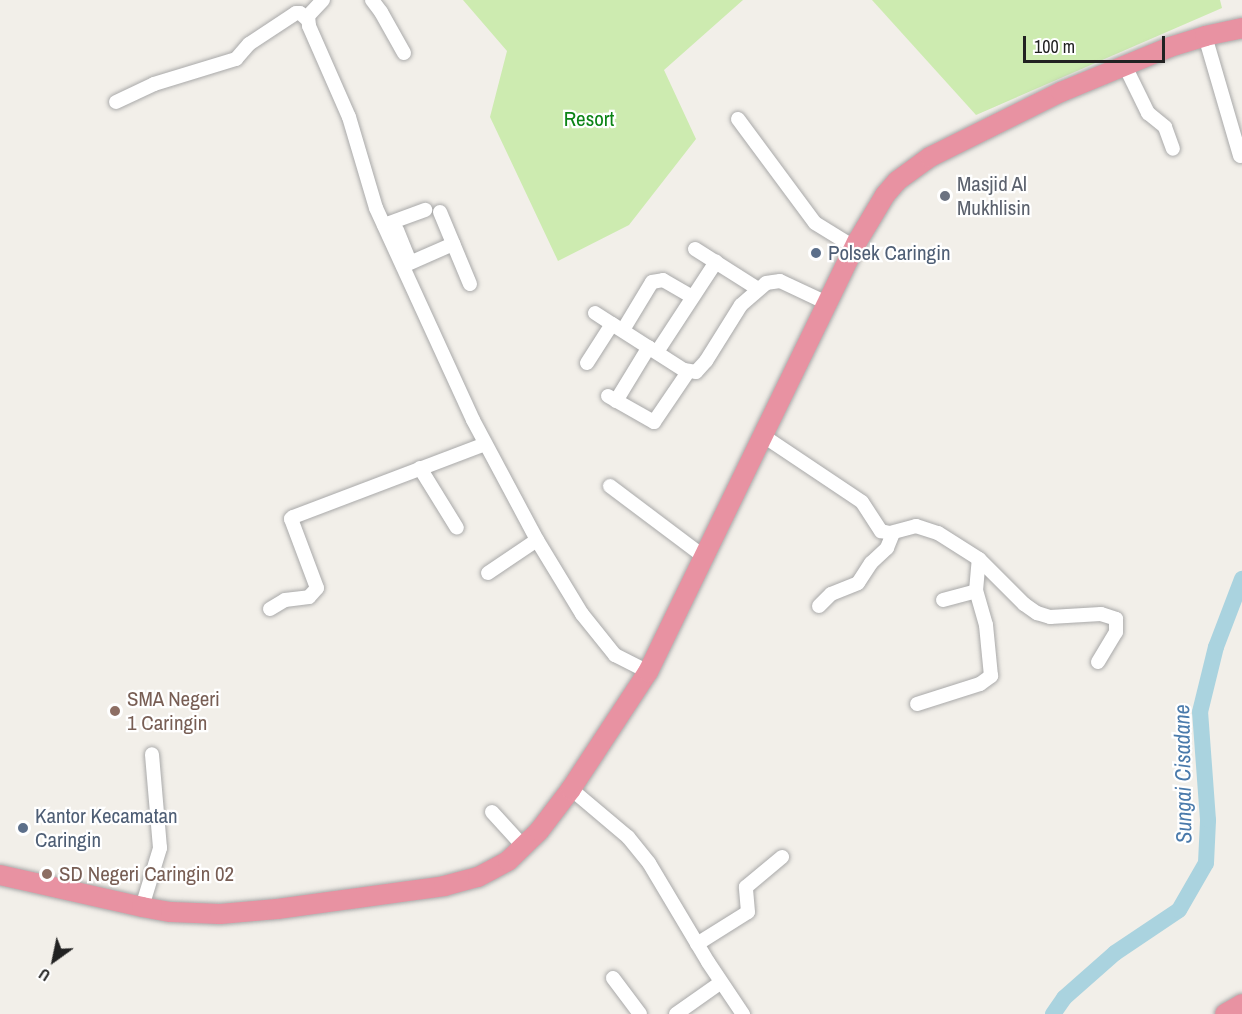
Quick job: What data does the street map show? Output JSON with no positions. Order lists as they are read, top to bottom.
{
  "water": ["Sungai Cisadane"],
  "parks": ["Resort"],
  "places": [
    "Masjid Al Mukhlisin",
    "Polsek Caringin",
    "SMA Negeri 1 Caringin",
    "Kantor Kecamatan Caringin",
    "SD Negeri Caringin 02"
  ],
  "scale_bar": "100 m",
  "north": "bottom left"
}
